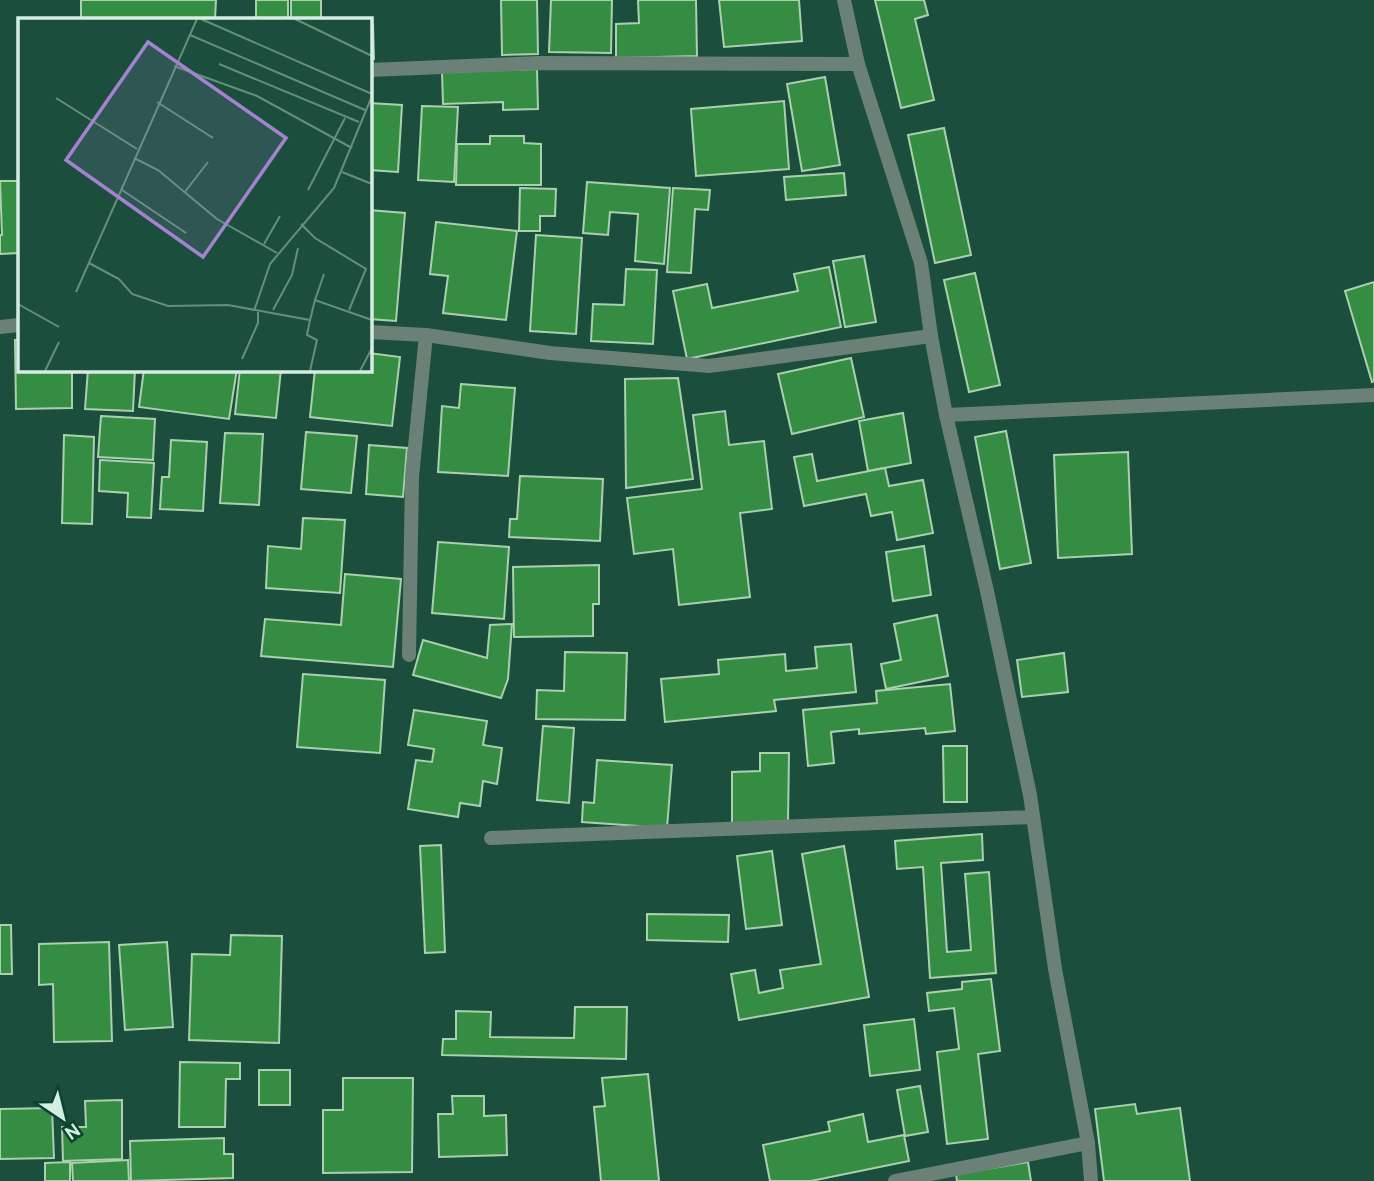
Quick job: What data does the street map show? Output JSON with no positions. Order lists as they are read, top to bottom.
{
  "north": "bottom right"
}
